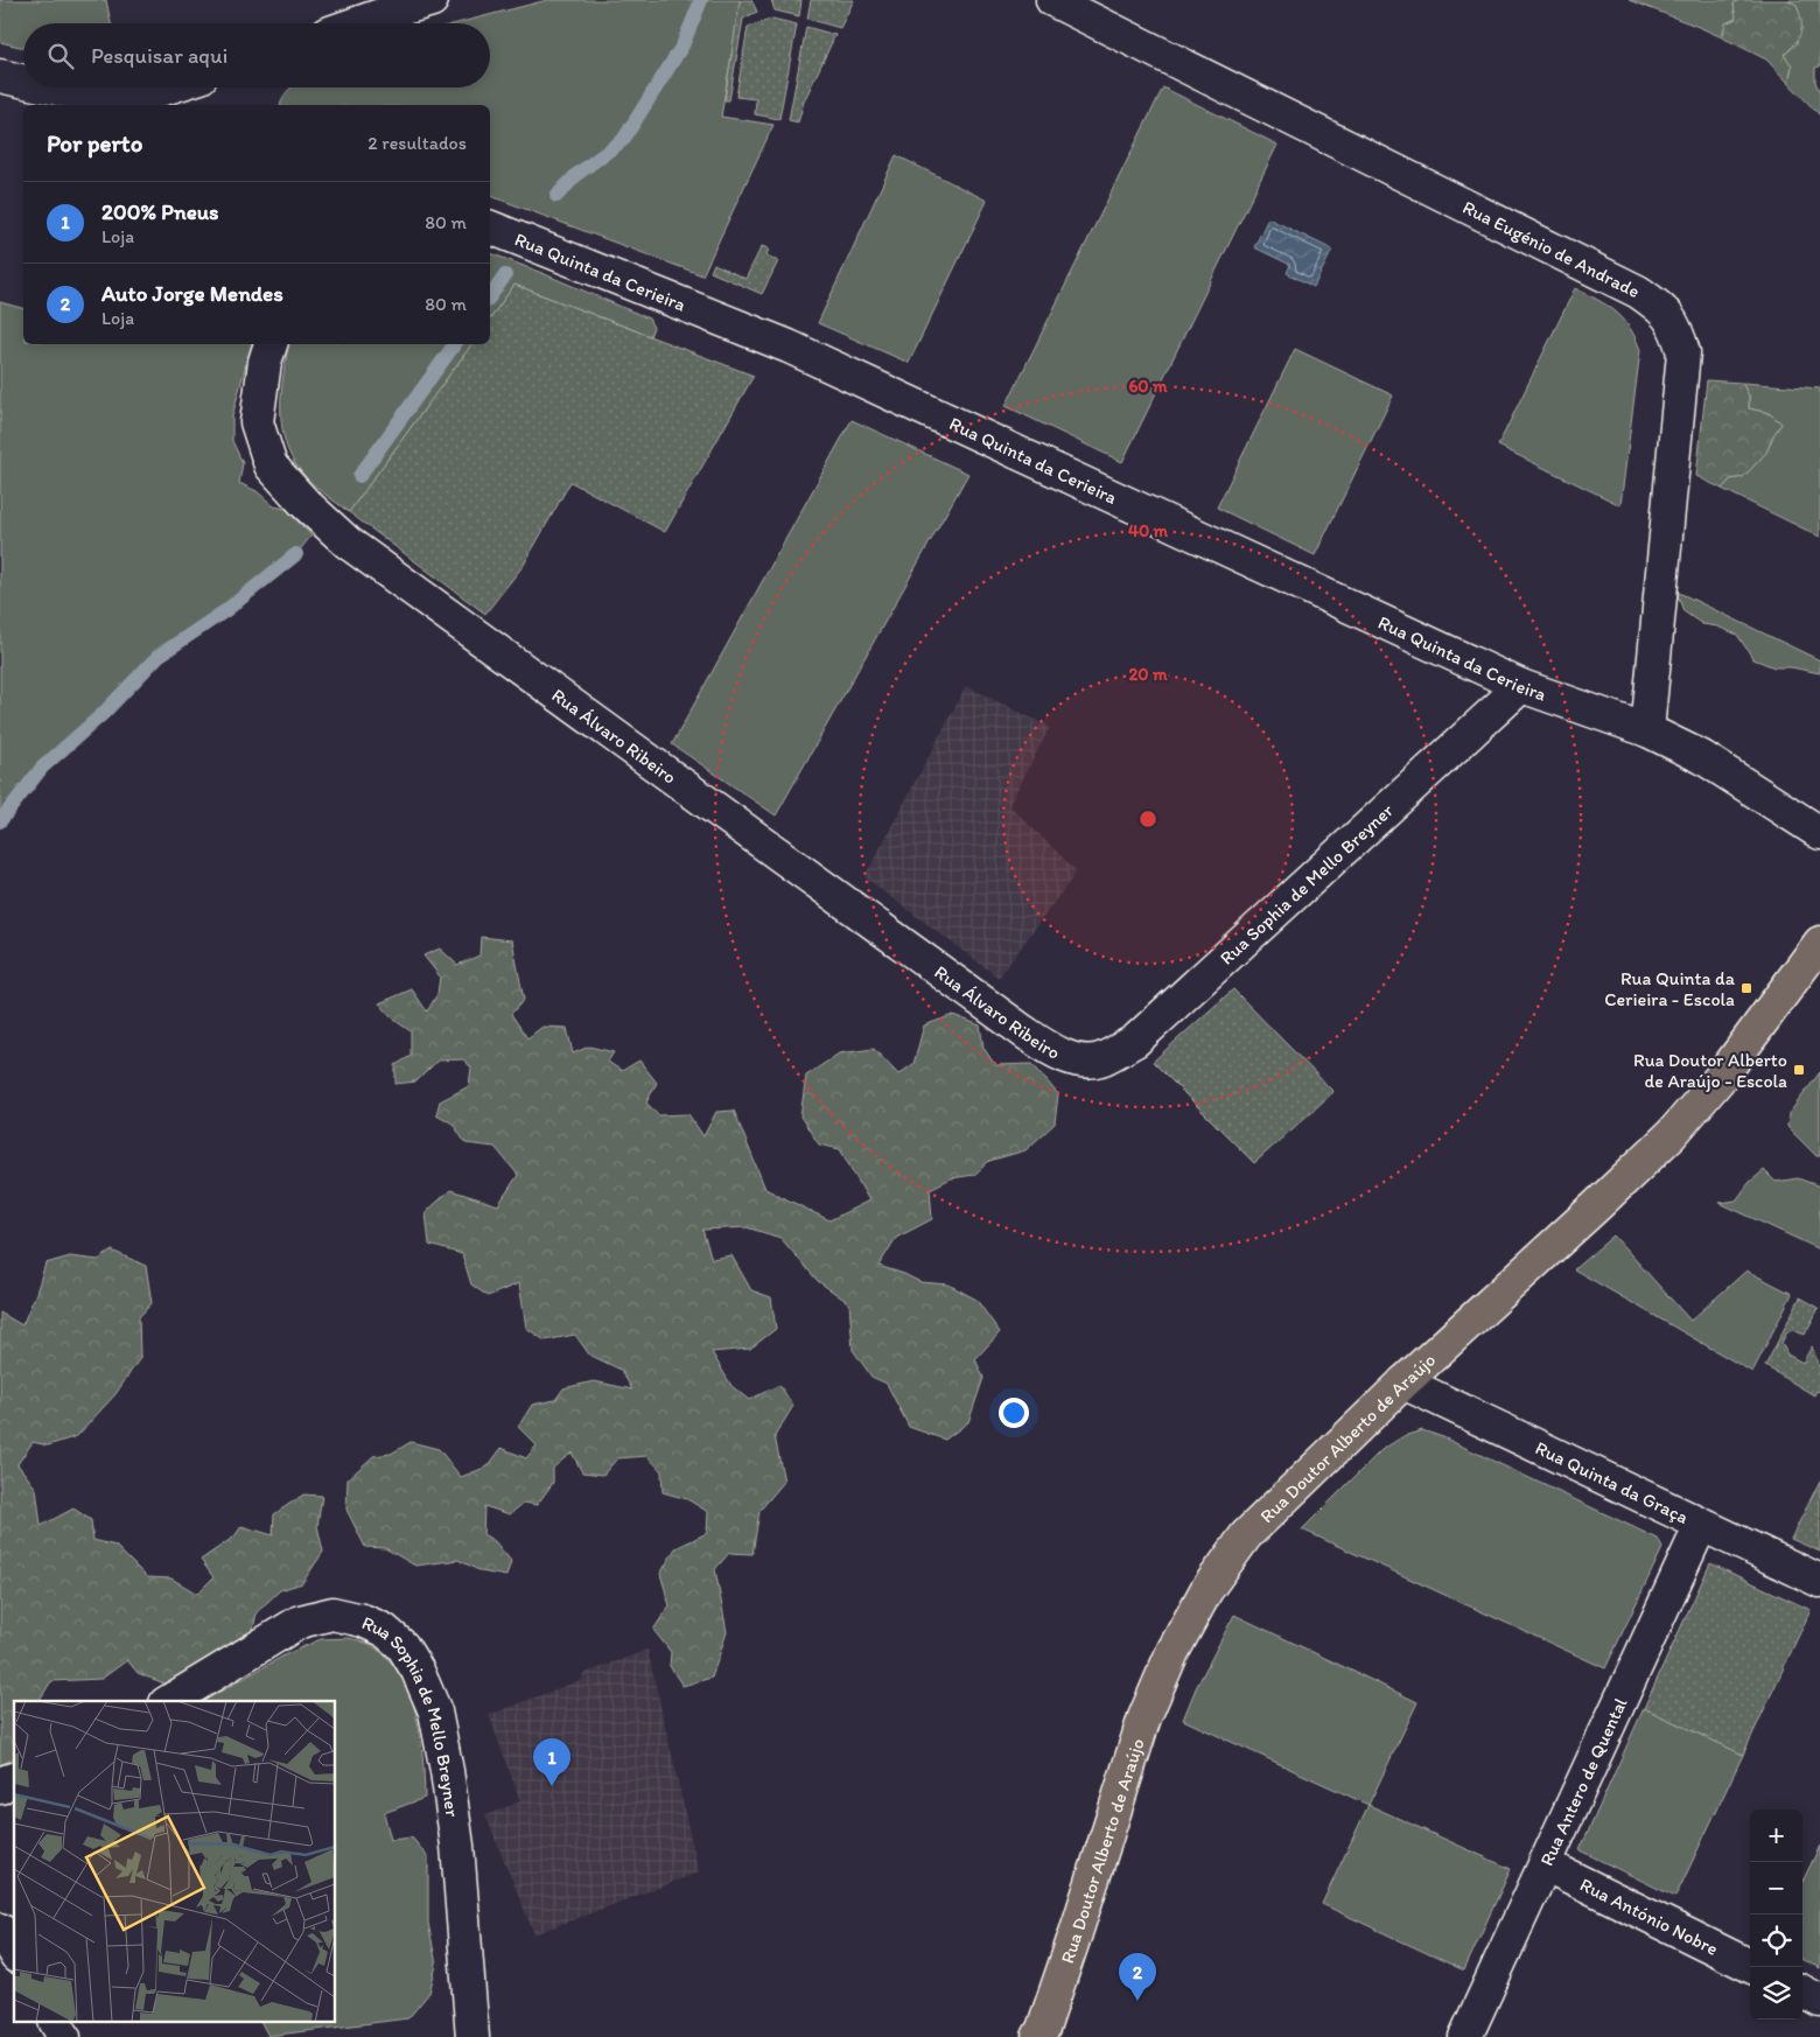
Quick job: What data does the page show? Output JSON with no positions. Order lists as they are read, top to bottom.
{
  "streets": {
    "main road": ["Rua Doutor Alberto de Araújo"],
    "street": [
      "Rua Eugénio de Andrade",
      "Rua Quinta da Cerieira",
      "Rua Álvaro Ribeiro",
      "Rua Sophia de Mello Breyner",
      "Rua Quinta da Graça",
      "Rua Antero de Quental",
      "Rua António Nobre"
    ]
  },
  "crossings": [
    ["Rua Eugénio de Andrade", "Rua Quinta da Cerieira"],
    ["Rua Quinta da Cerieira", "Rua Sophia de Mello Breyner"],
    ["Rua Álvaro Ribeiro", "Rua Sophia de Mello Breyner"],
    ["Rua Doutor Alberto de Araújo", "Rua Quinta da Graça"],
    ["Rua Quinta da Graça", "Rua Antero de Quental"],
    ["Rua Antero de Quental", "Rua António Nobre"]
  ],
  "places": {
    "transit": ["Rua Quinta da Cerieira - Escola", "Rua Doutor Alberto de Araújo - Escola"]
  },
  "page": {
    "search": "Pesquisar aqui",
    "heading": ["Por perto", "2 resultados"],
    "list": [
      {
        "mark": "1",
        "name": "200% Pneus",
        "note": "Loja",
        "value": "80 m"
      },
      {
        "mark": "2",
        "name": "Auto Jorge Mendes",
        "note": "Loja",
        "value": "80 m"
      }
    ],
    "pins": ["1", "2"],
    "map_buttons": ["+", "−"]
  },
  "rings": ["60 m", "40 m", "20 m"]
}
